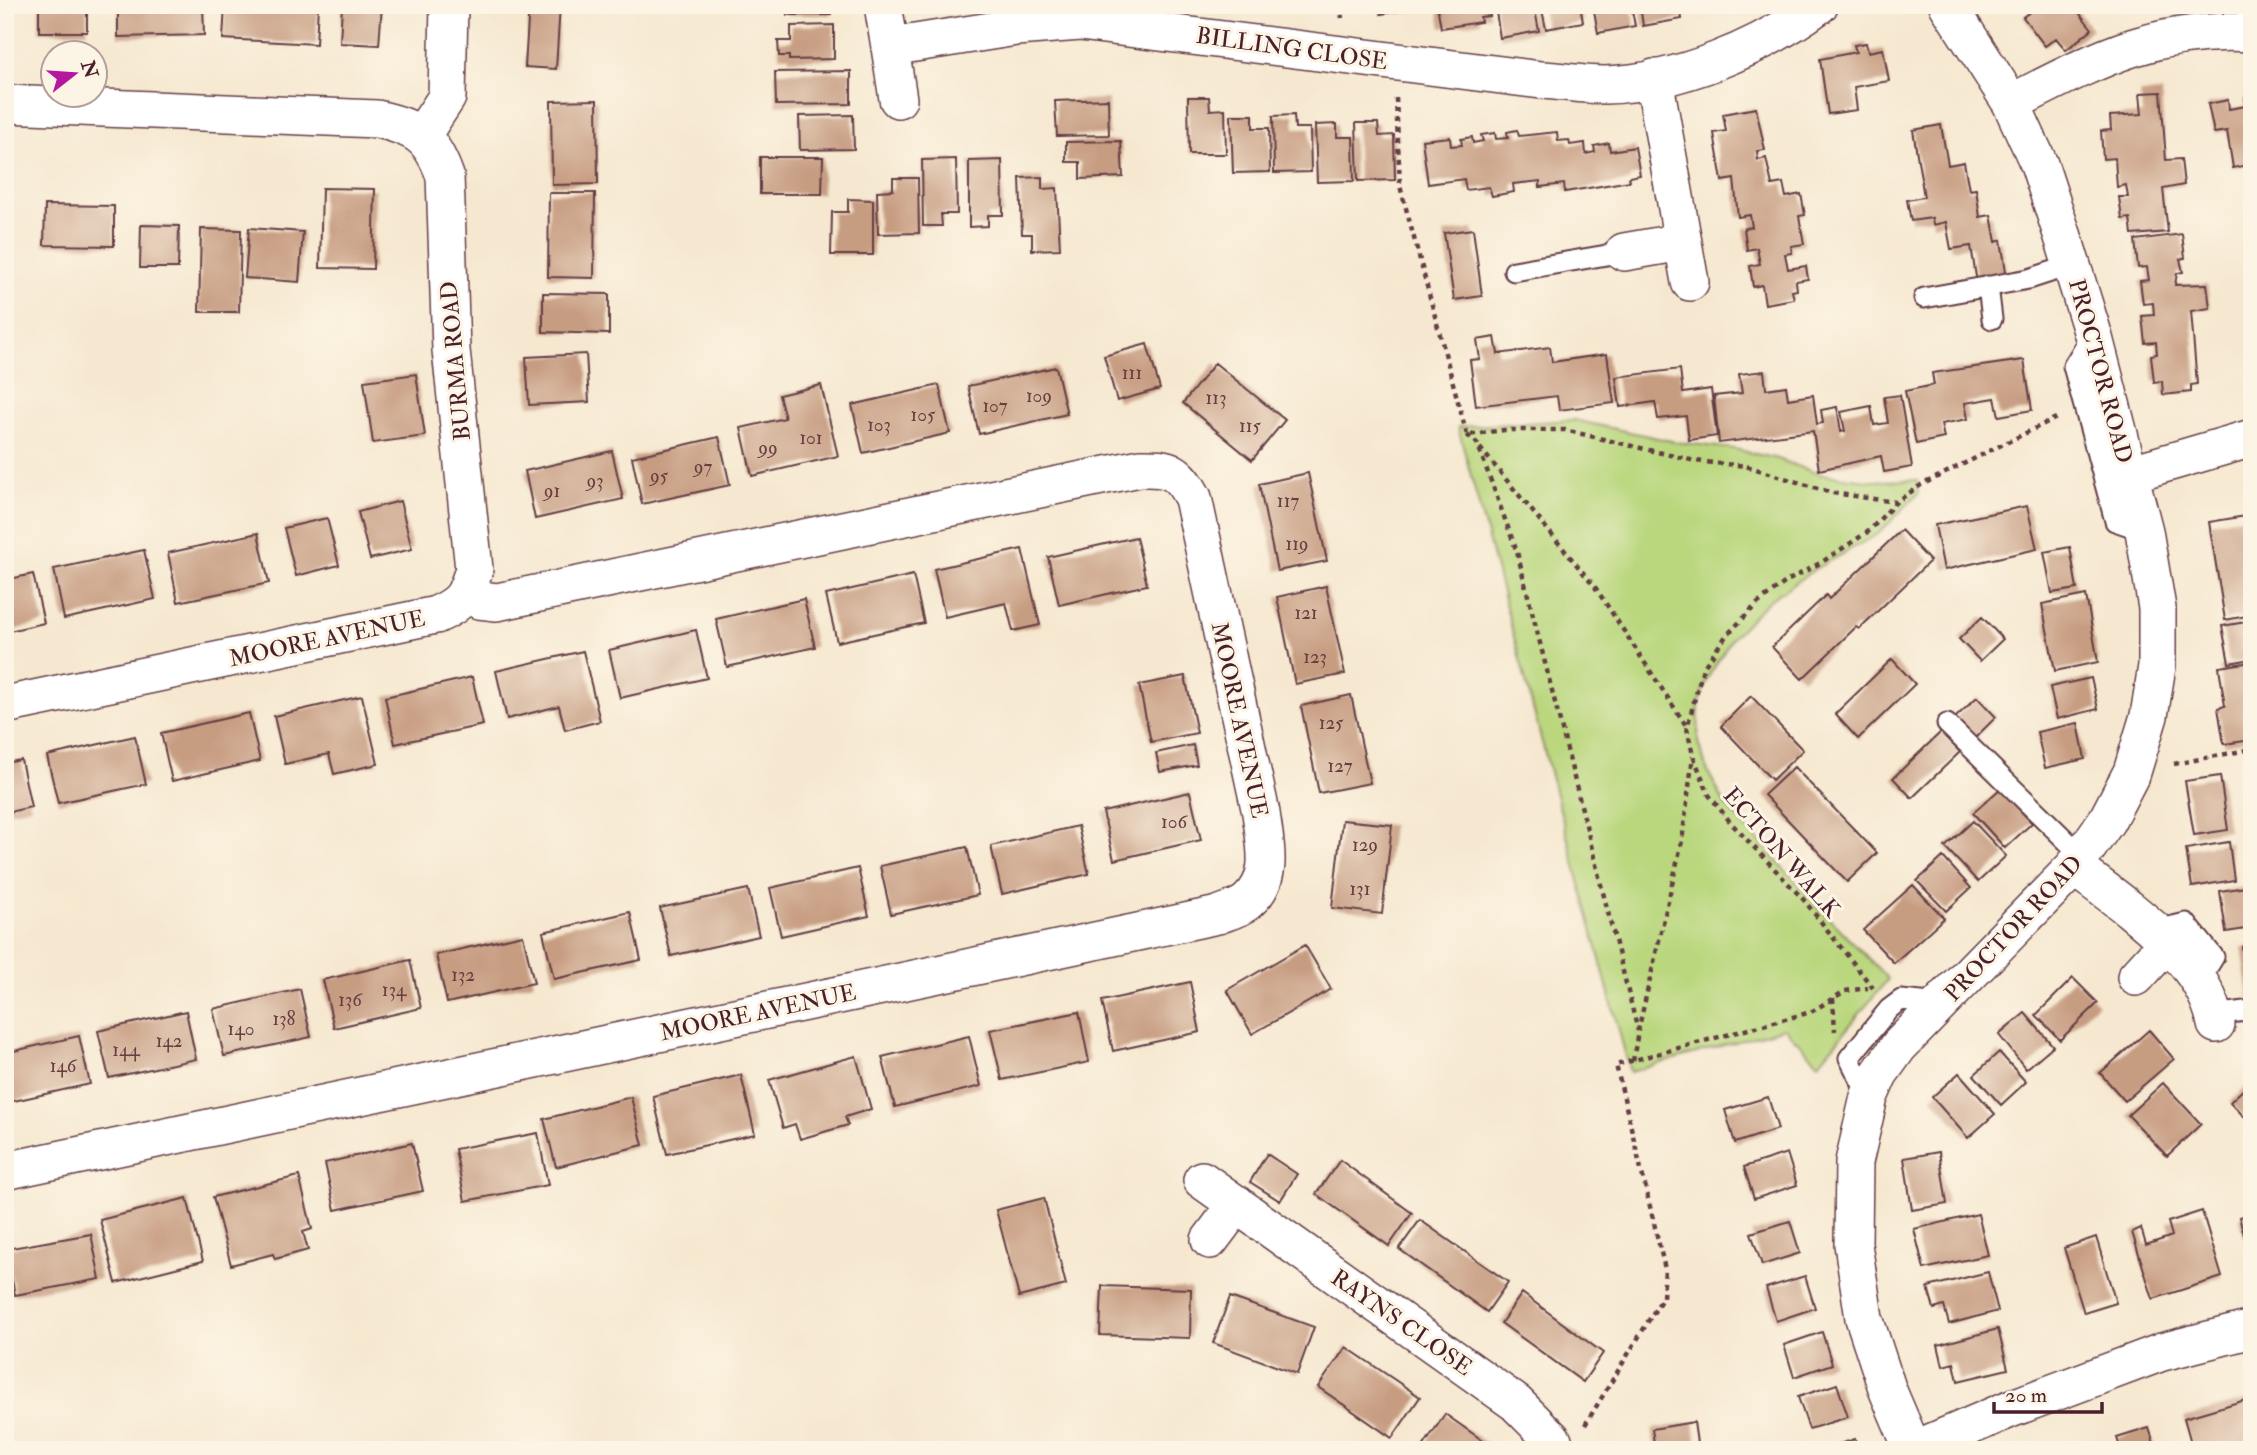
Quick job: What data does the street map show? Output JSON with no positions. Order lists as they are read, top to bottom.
{
  "streets": {
    "street": [
      "BILLING CLOSE",
      "BURMA ROAD",
      "PROCTOR ROAD",
      "MOORE AVENUE",
      "RAYNS CLOSE"
    ],
    "path": ["ECTON WALK"]
  },
  "crossings": [
    ["BURMA ROAD", "MOORE AVENUE"]
  ],
  "house_numbers": [
    "111",
    "109",
    "113",
    "107",
    "105",
    "103",
    "115",
    "101",
    "99",
    "97",
    "95",
    "93",
    "91",
    "117",
    "119",
    "121",
    "123",
    "125",
    "127",
    "106",
    "129",
    "131",
    "132",
    "134",
    "136",
    "138",
    "140",
    "142",
    "144",
    "146"
  ],
  "scale_bar": "20 m",
  "north": "right"
}
